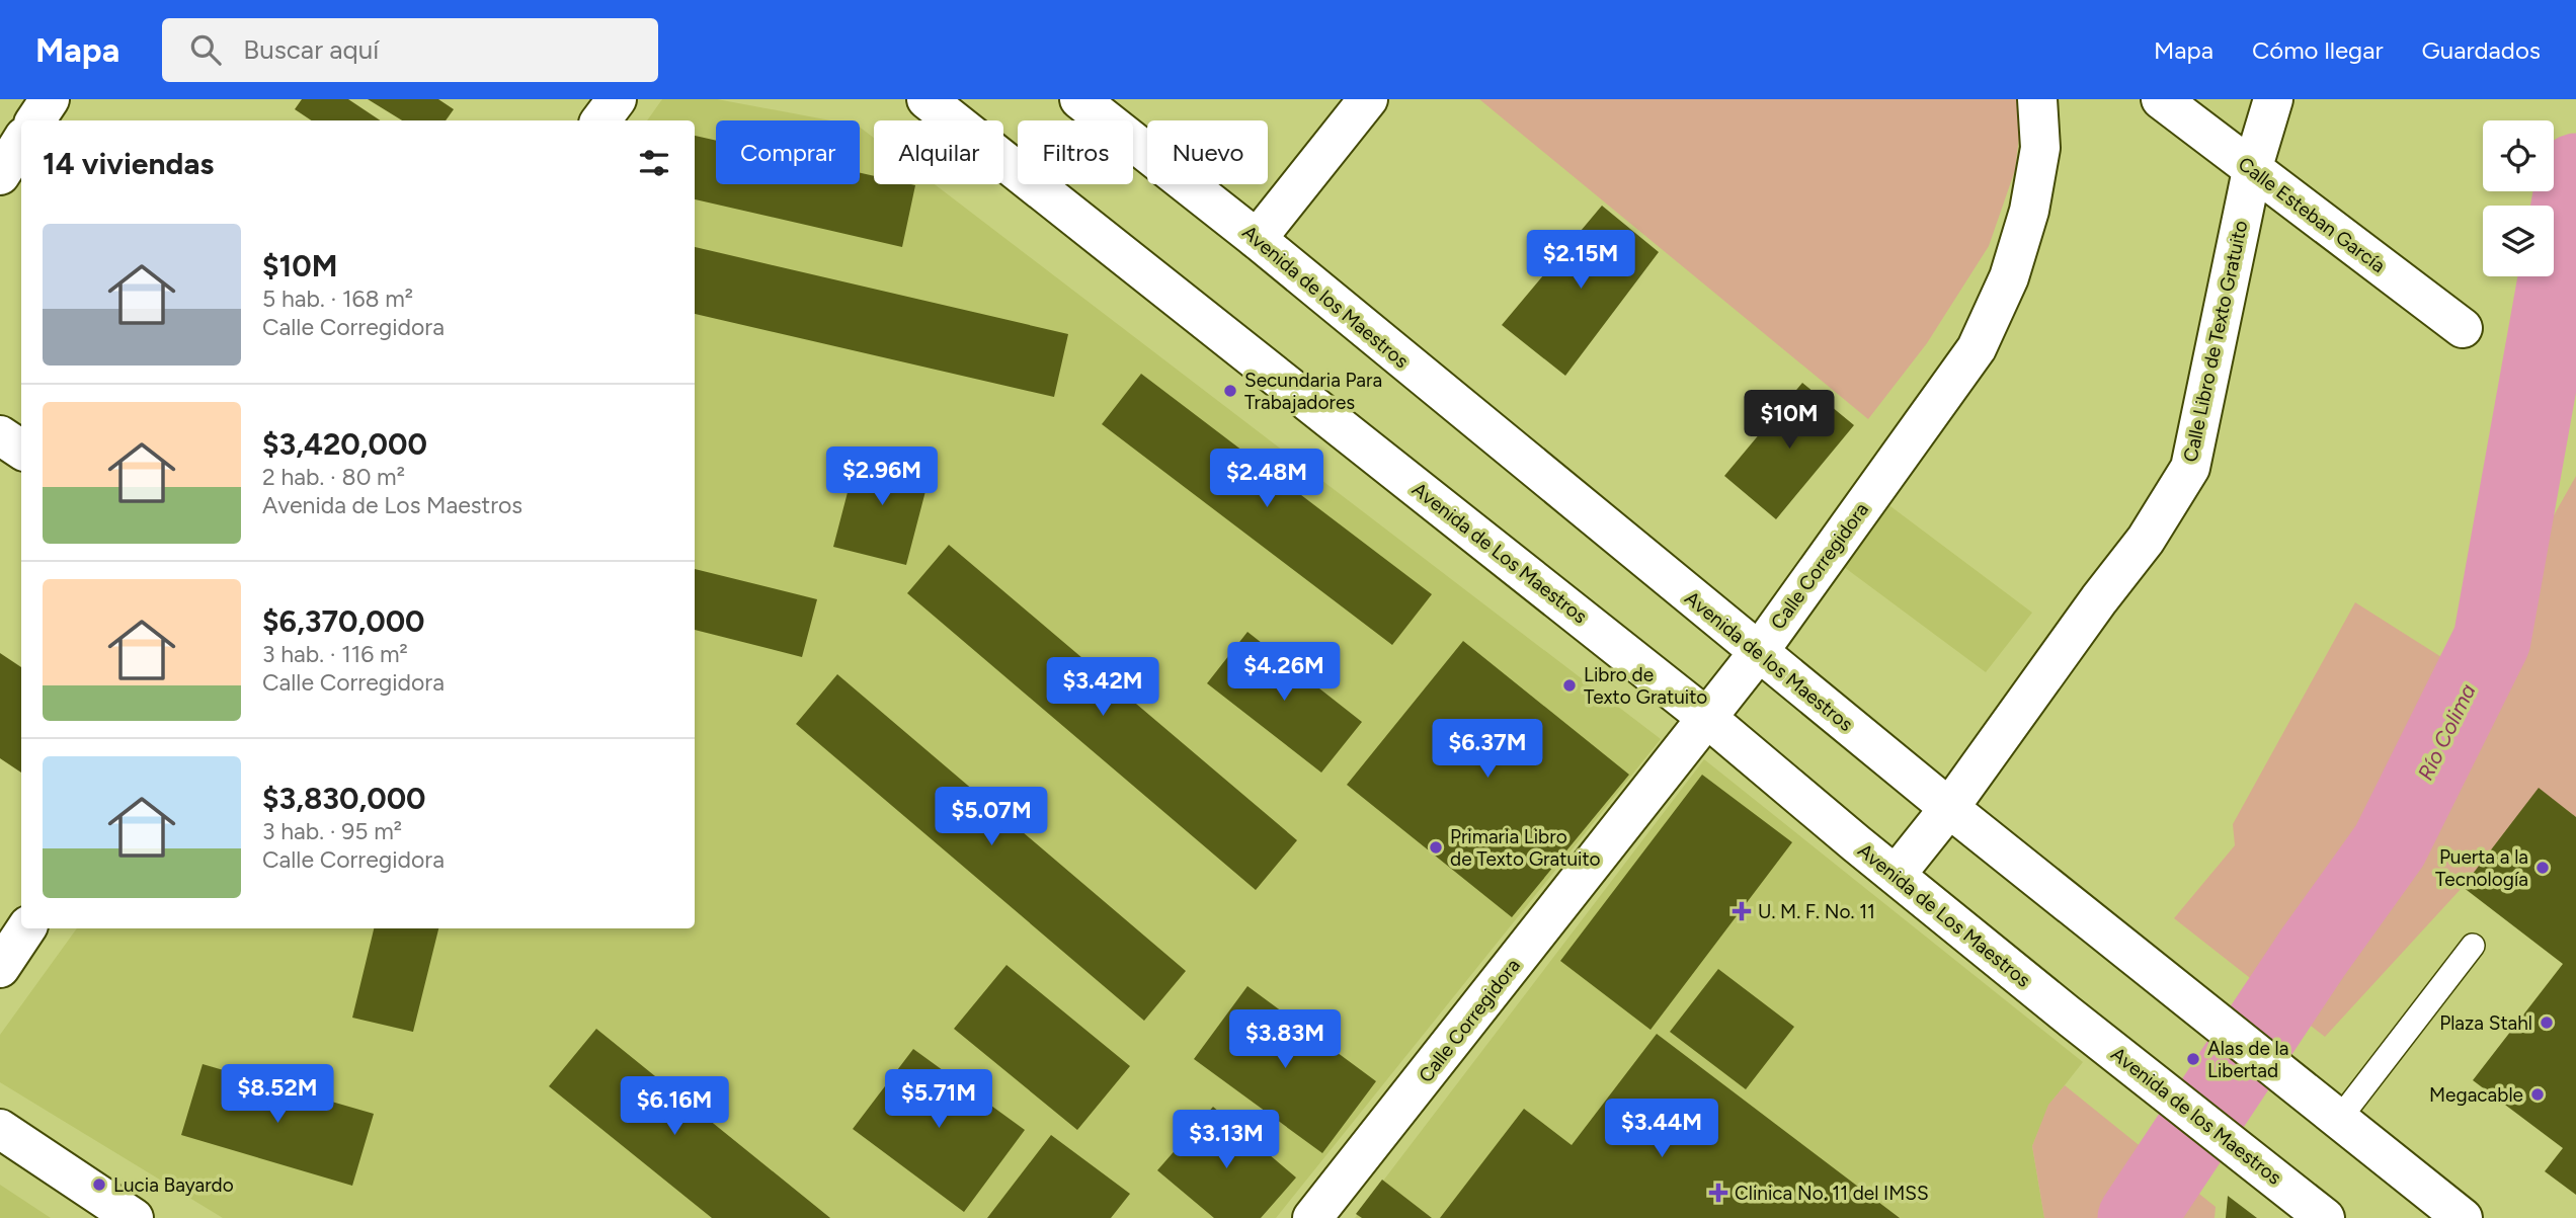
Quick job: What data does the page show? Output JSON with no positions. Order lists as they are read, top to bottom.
{
  "streets": {
    "main road": [
      "Calle Esteban García",
      "Avenida de los Maestros",
      "Calle Libro de Texto Gratuito",
      "Avenida de Los Maestros",
      "Calle Corregidora"
    ]
  },
  "crossings": [
    ["Calle Esteban García", "Calle Libro de Texto Gratuito"],
    ["Avenida de los Maestros", "Calle Libro de Texto Gratuito"],
    ["Avenida de los Maestros", "Avenida de Los Maestros"],
    ["Avenida de los Maestros", "Calle Corregidora"],
    ["Calle Libro de Texto Gratuito", "Avenida de Los Maestros"],
    ["Avenida de Los Maestros", "Calle Corregidora"]
  ],
  "water": ["Río Colima"],
  "places": {
    "other": [
      "Secundaria Para Trabajadores",
      "Libro de Texto Gratuito",
      "Primaria Libro de Texto Gratuito",
      "Puerta a la Tecnología",
      "Plaza Stahl",
      "Alas de la Libertad",
      "Megacable",
      "Lucia Bayardo"
    ],
    "health": ["U. M. F. No. 11", "Clinica No. 11 del IMSS"]
  },
  "page": {
    "header": "Mapa",
    "search": "Buscar aquí",
    "nav": ["Mapa", "Cómo llegar", "Guardados"],
    "chip": [
      "Comprar",
      "Alquilar",
      "Filtros",
      "Nuevo"
    ],
    "heading": "14 viviendas",
    "list": [
      {
        "name": "$10M",
        "note": "5 hab. · 168 m² · Calle Corregidora"
      },
      {
        "name": "$3,420,000",
        "note": "2 hab. · 80 m² · Avenida de Los Maestros"
      },
      {
        "name": "$6,370,000",
        "note": "3 hab. · 116 m² · Calle Corregidora"
      },
      {
        "name": "$3,830,000",
        "note": "3 hab. · 95 m² · Calle Corregidora"
      }
    ],
    "price": [
      "$2.15M",
      "$10M",
      "$2.96M",
      "$2.48M",
      "$4.26M",
      "$3.42M",
      "$6.37M",
      "$5.07M",
      "$3.83M",
      "$8.52M",
      "$5.71M",
      "$6.16M",
      "$3.44M",
      "$3.13M"
    ]
  }
}
